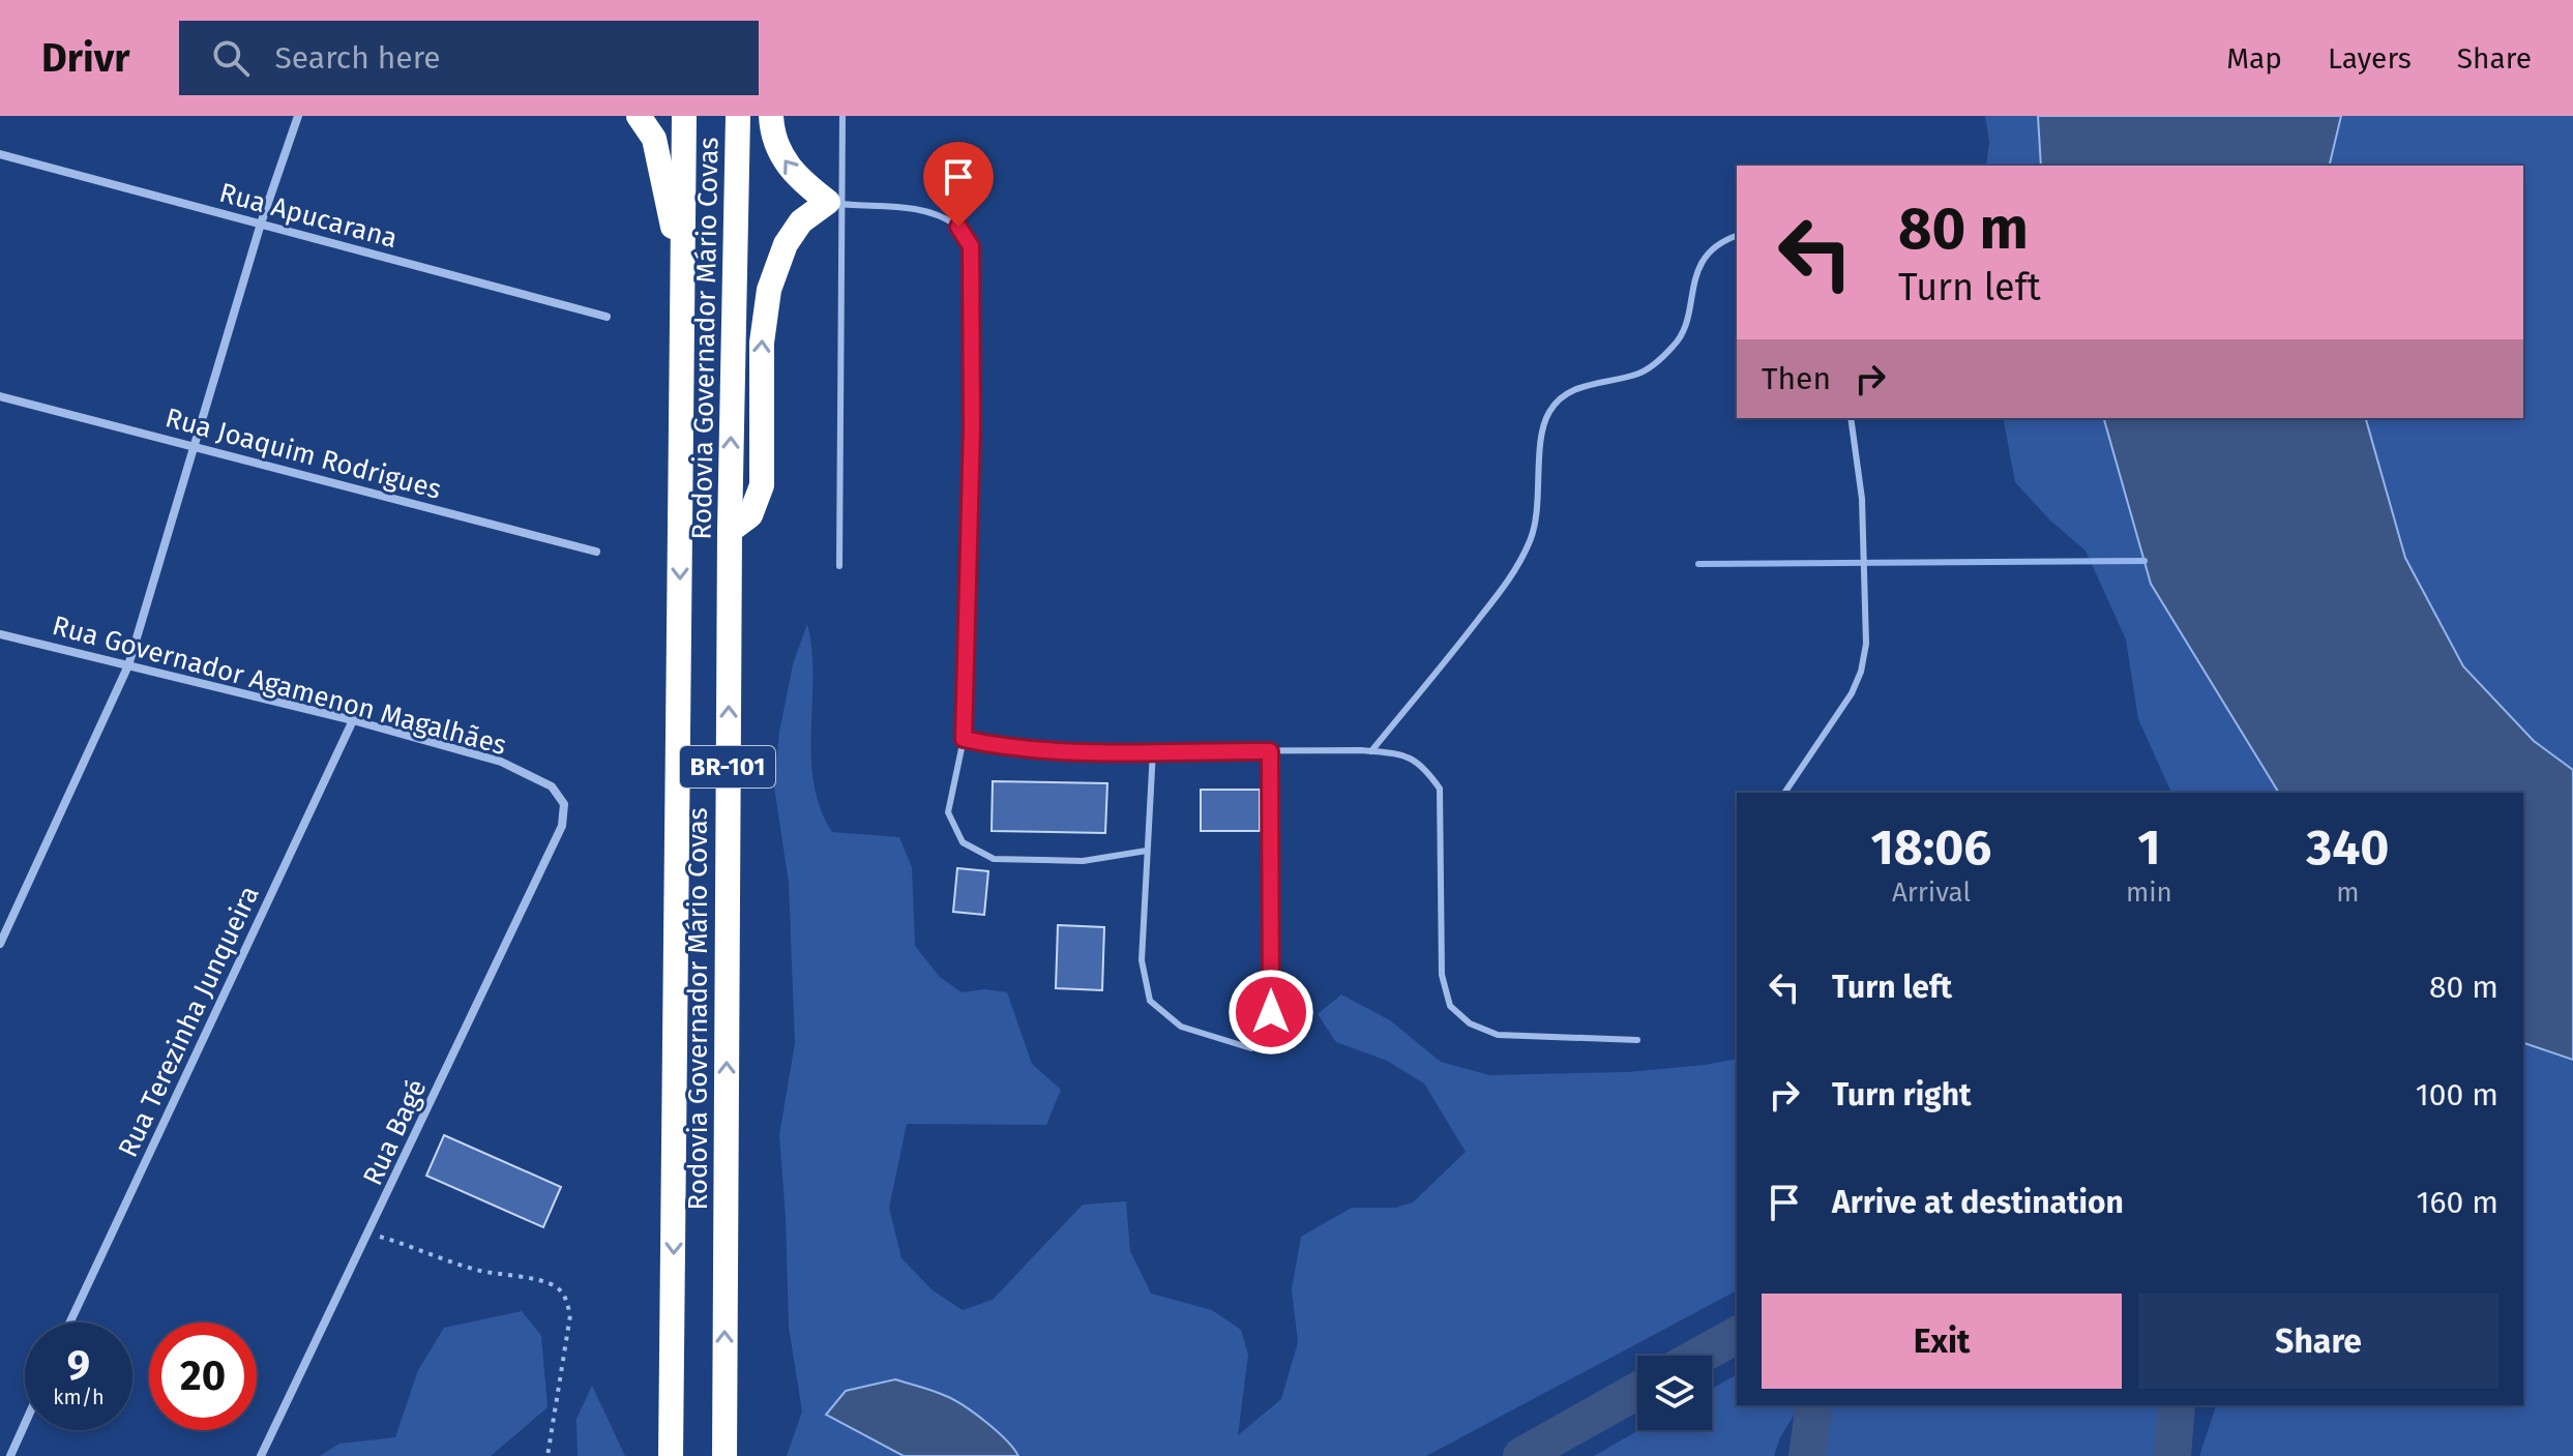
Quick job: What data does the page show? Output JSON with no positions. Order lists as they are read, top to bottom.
{
  "streets": {
    "highway": ["Rodovia Governador Mário Covas", "BR-101"],
    "street": [
      "Rua Apucarana",
      "Rua Joaquim Rodrigues",
      "Rua Governador Agamenon Magalhães",
      "Rua Terezinha Junqueira",
      "Rua Bagé"
    ]
  },
  "crossings": [
    ["Rua Governador Agamenon Magalhães", "Rua Terezinha Junqueira"],
    ["Rua Governador Agamenon Magalhães", "Rua Bagé"]
  ],
  "page": {
    "header": "Drivr",
    "search": "Search here",
    "nav": ["Map", "Layers", "Share"],
    "turn": ["80 m", "Turn left"],
    "then": "Then",
    "eta": [
      "18:06",
      "Arrival",
      "1",
      "min",
      "340",
      "m"
    ],
    "list": [
      {
        "name": "Turn left",
        "value": "80 m"
      },
      {
        "name": "Turn right",
        "value": "100 m"
      },
      {
        "name": "Arrive at destination",
        "value": "160 m"
      }
    ],
    "buttons": ["Exit", "Share"],
    "speed": "9 km/h",
    "limit": "20"
  }
}
